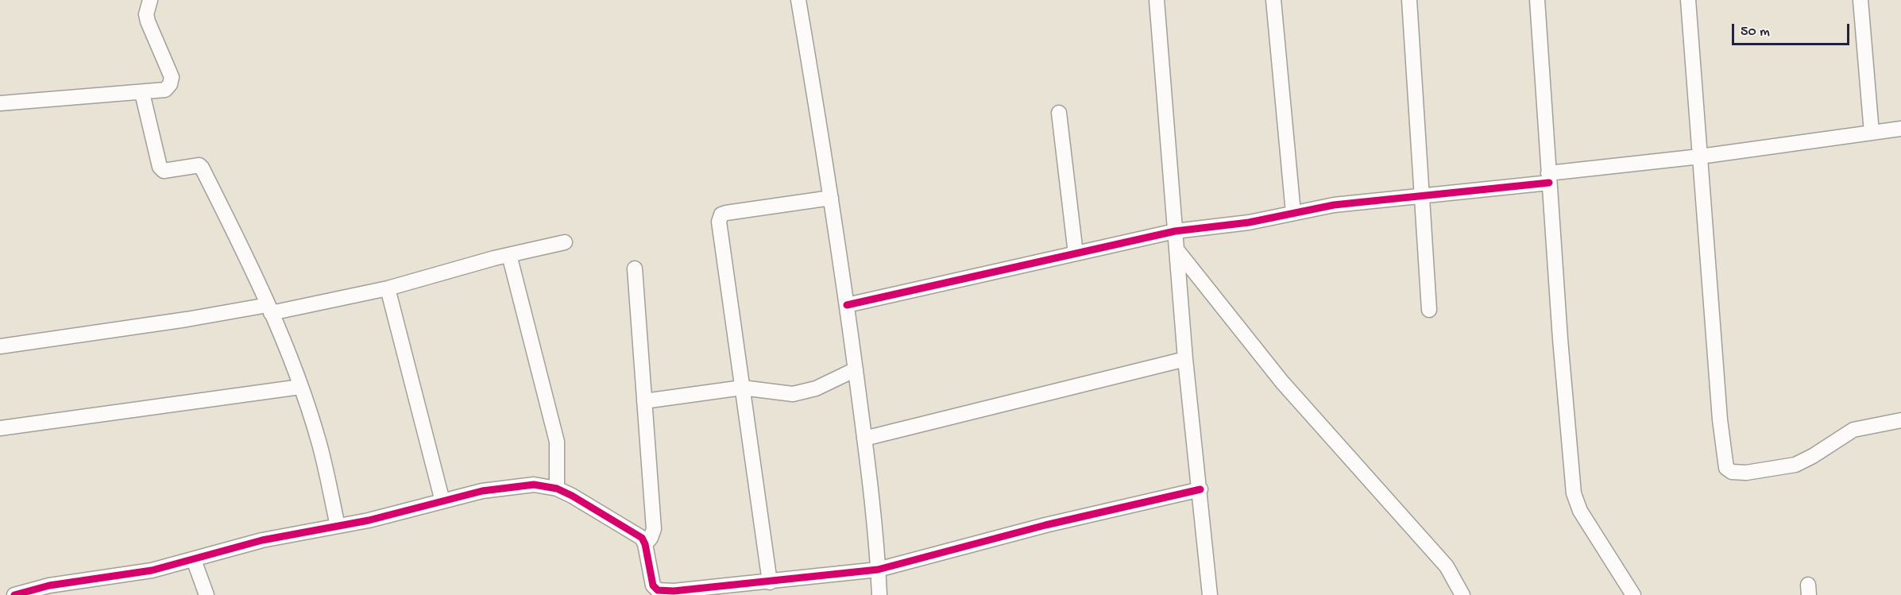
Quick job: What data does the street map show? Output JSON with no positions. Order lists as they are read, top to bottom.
{
  "scale_bar": "50 m"
}
